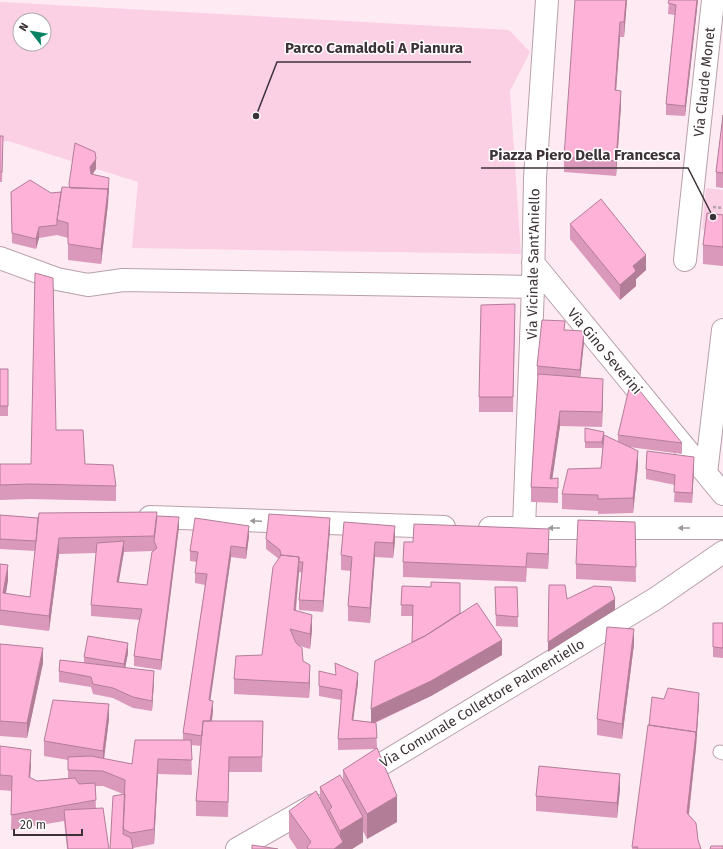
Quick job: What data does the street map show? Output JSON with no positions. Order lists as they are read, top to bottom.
{
  "streets": {
    "street": [
      "Via Claude Monet",
      "Via Vicinale Sant'Aniello",
      "Via Gino Severini",
      "Via Comunale Collettore Palmentiello"
    ]
  },
  "crossings": [
    ["Via Vicinale Sant'Aniello", "Via Gino Severini"]
  ],
  "places": ["Parco Camaldoli A Pianura", "Piazza Piero Della Francesca"],
  "scale_bar": "20 m",
  "north": "top left"
}
